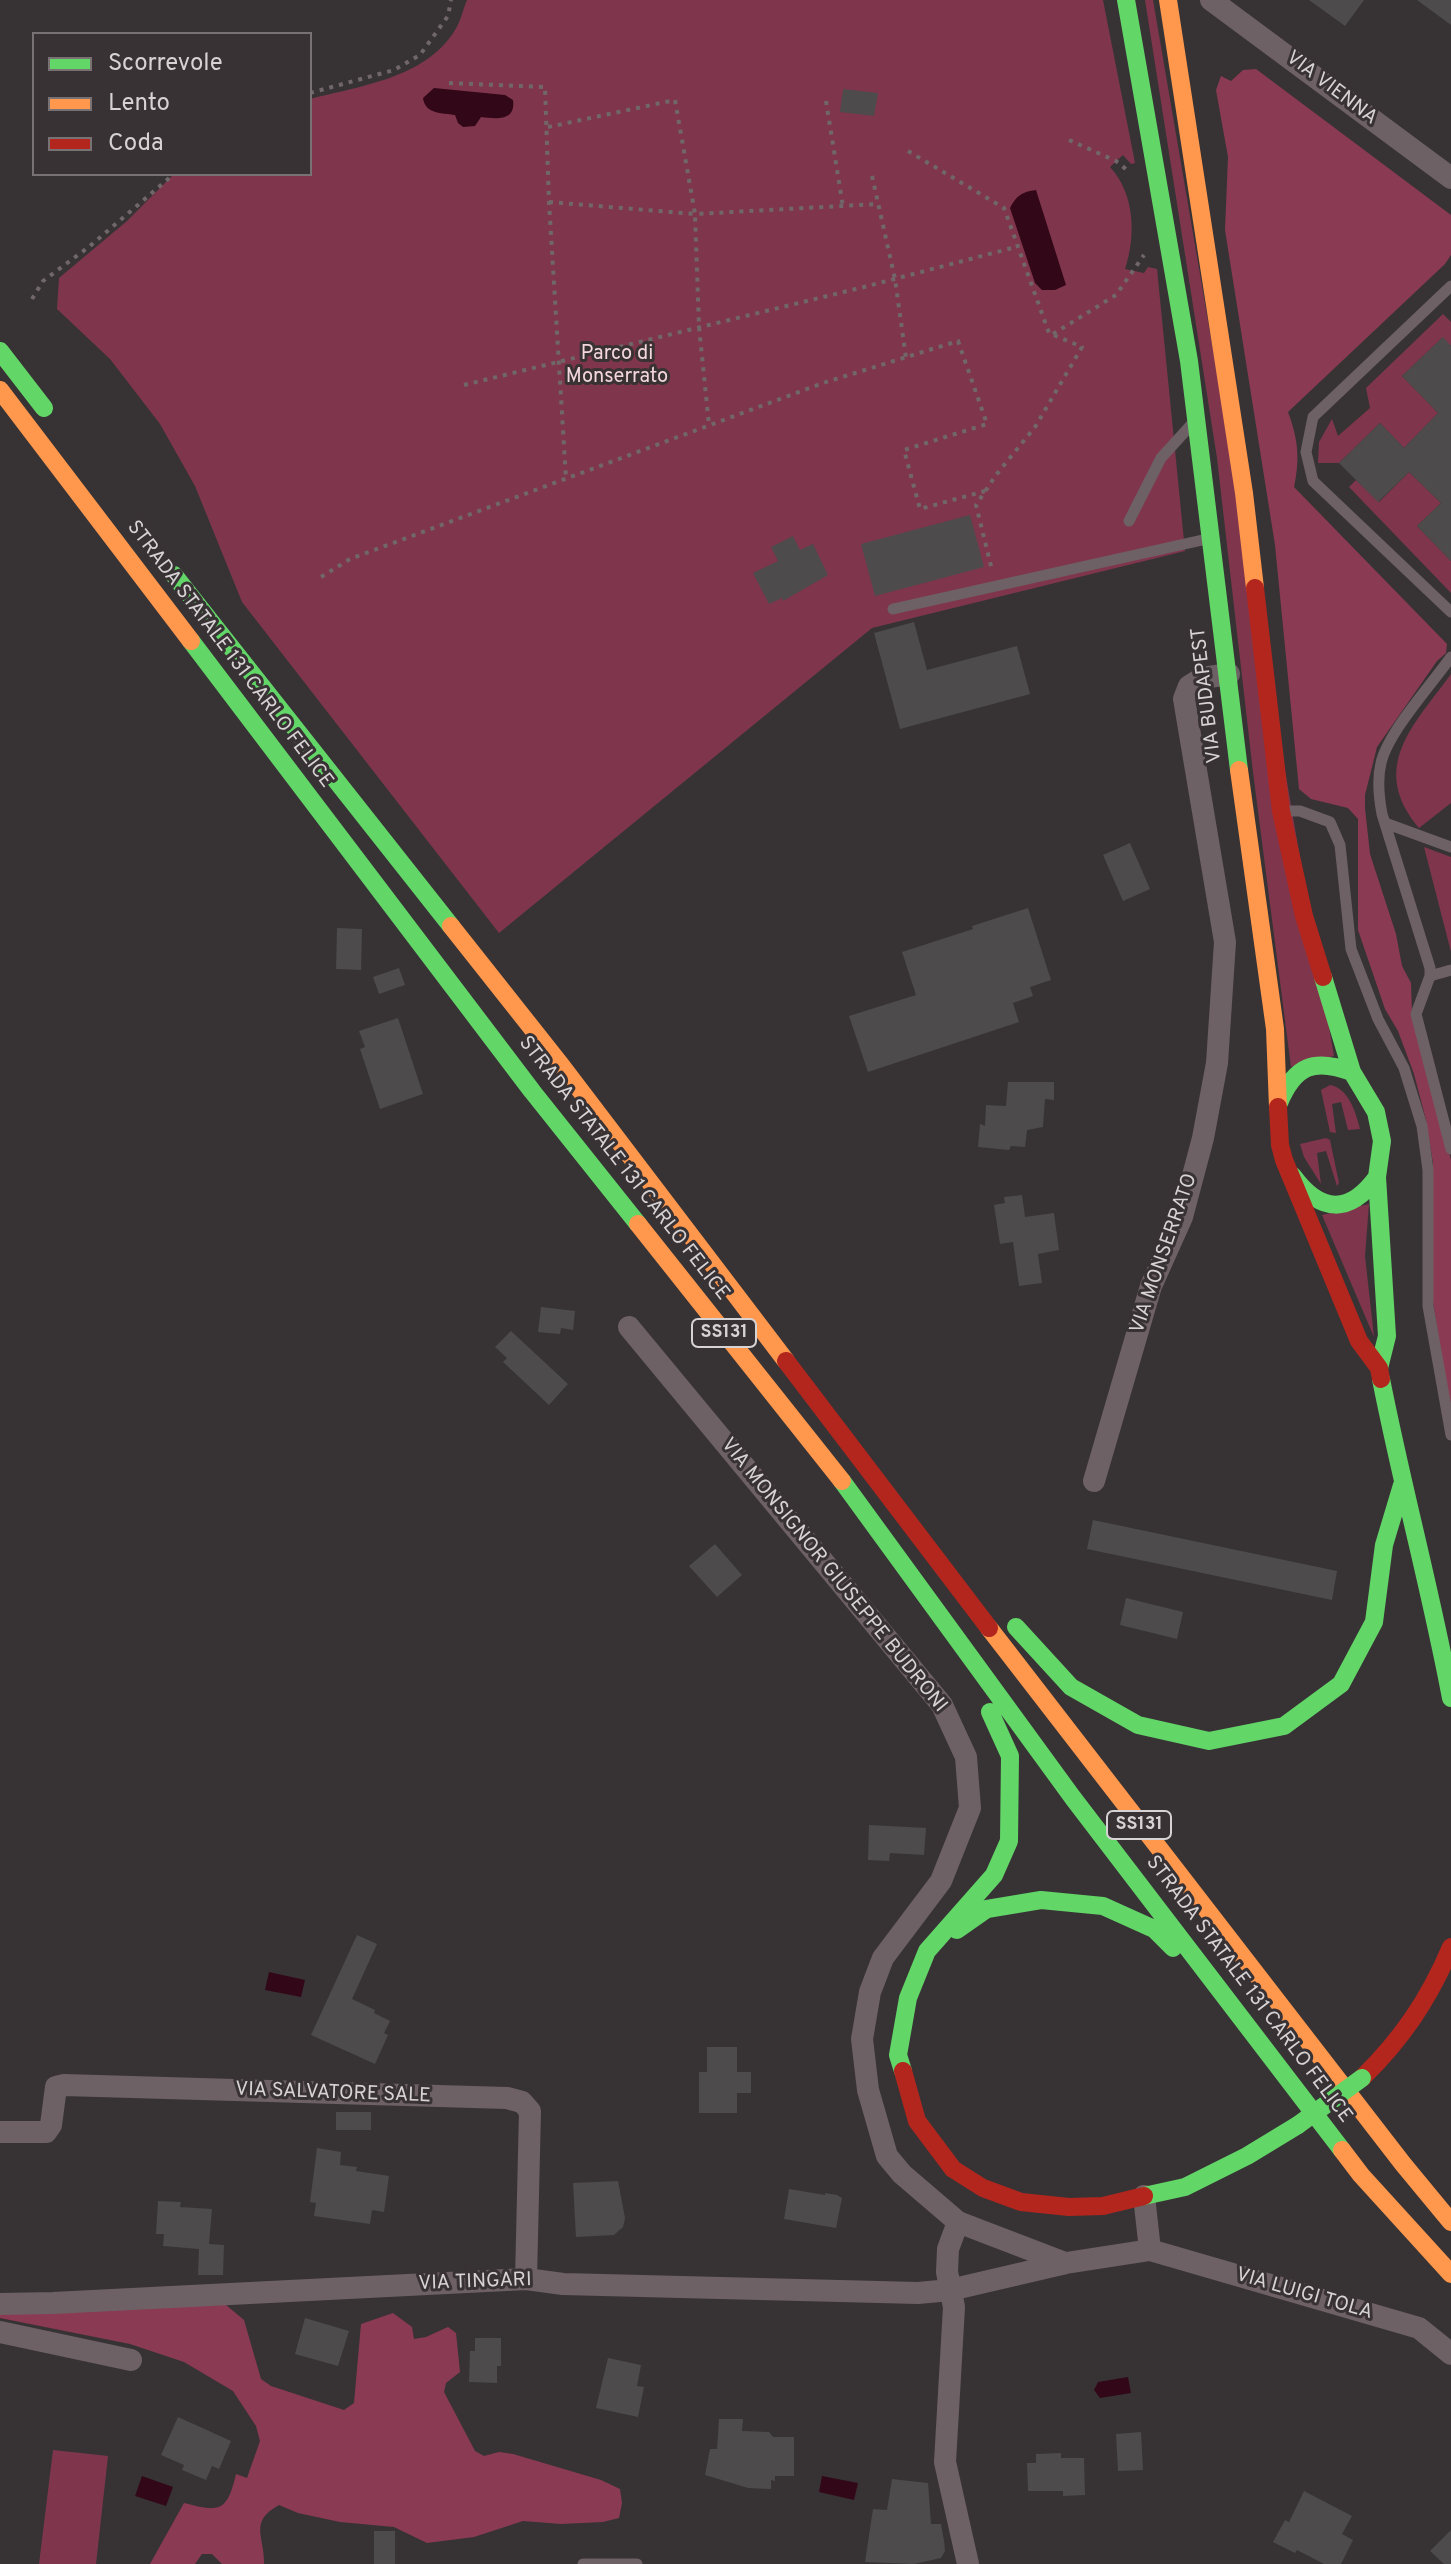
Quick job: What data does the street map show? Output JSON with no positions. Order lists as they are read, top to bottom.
{
  "streets": {
    "main road": ["STRADA STATALE 131 CARLO FELICE", "VIA BUDAPEST", "SS131"],
    "street": [
      "VIA VIENNA",
      "VIA MONSERRATO",
      "VIA MONSIGNOR GIUSEPPE BUDRONI",
      "VIA SALVATORE SALE",
      "VIA TINGARI",
      "VIA LUIGI TOLA"
    ]
  },
  "crossings": [
    ["VIA BUDAPEST", "VIA MONSERRATO"],
    ["VIA MONSIGNOR GIUSEPPE BUDRONI", "VIA TINGARI"],
    ["VIA SALVATORE SALE", "VIA TINGARI"],
    ["VIA TINGARI", "VIA LUIGI TOLA"]
  ],
  "parks": ["Parco di Monserrato"],
  "legend": ["Scorrevole", "Lento", "Coda"]
}
